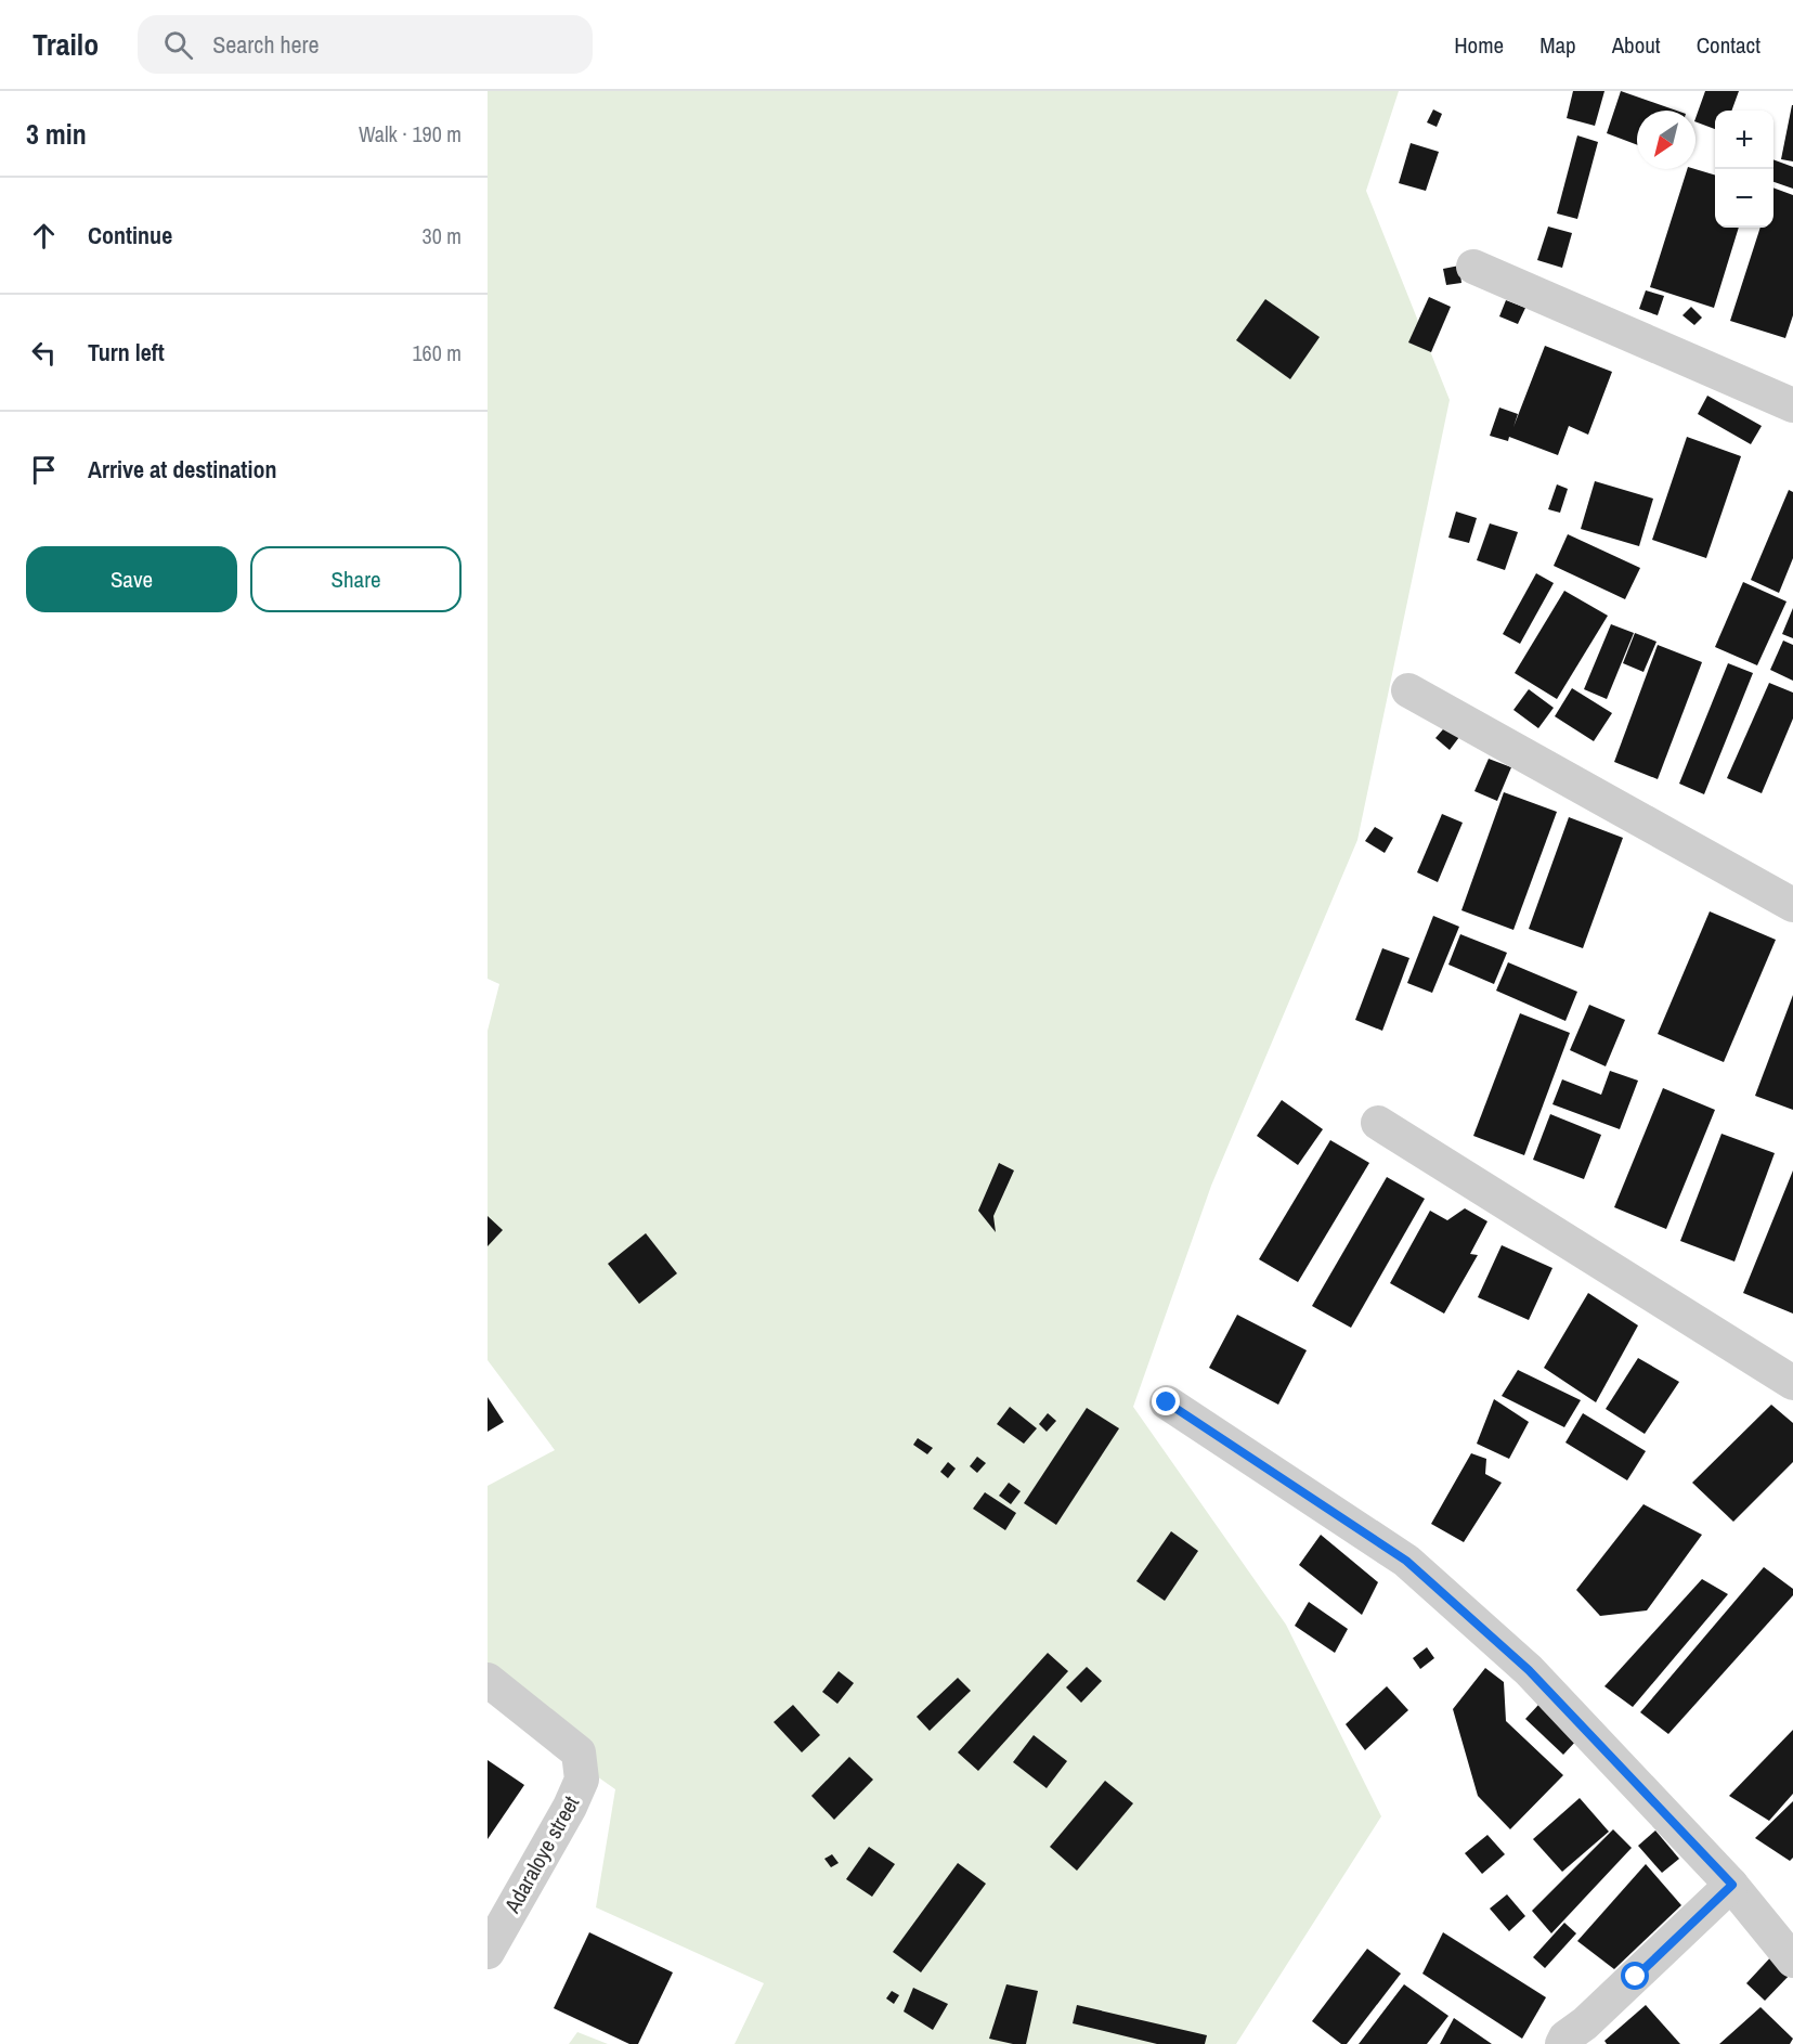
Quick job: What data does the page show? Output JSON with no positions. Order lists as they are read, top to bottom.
{
  "streets": {
    "street": ["Adaraloye street"]
  },
  "north": "bottom left",
  "page": {
    "header": "Trailo",
    "search": "Search here",
    "nav": [
      "Home",
      "Map",
      "About",
      "Contact"
    ],
    "heading": ["3 min", "Walk · 190 m"],
    "map_buttons": ["+", "−"],
    "list": [
      ["Continue", "30 m"],
      ["Turn left", "160 m"],
      "Arrive at destination"
    ],
    "buttons": ["Save", "Share"]
  }
}
